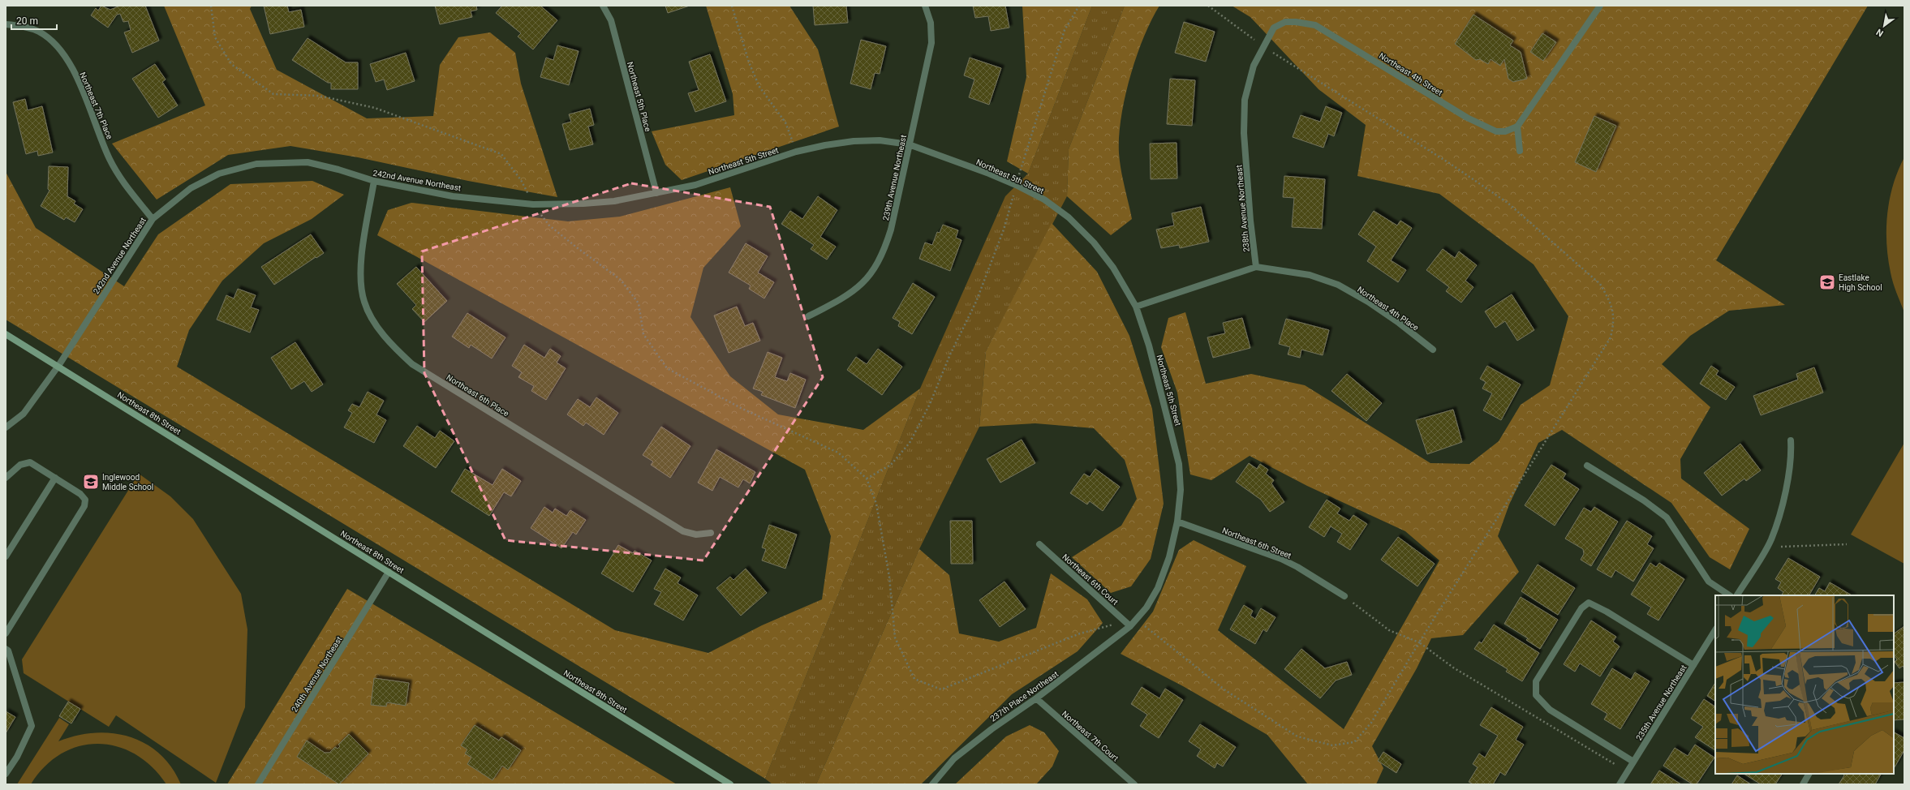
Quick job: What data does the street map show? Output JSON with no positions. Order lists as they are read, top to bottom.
{
  "streets": {
    "street": [
      "Northeast 4th Street",
      "Northeast 5th Place",
      "Northeast 7th Place",
      "Northeast 5th Street",
      "239th Avenue Northeast",
      "242nd Avenue Northeast",
      "238th Avenue Northeast",
      "Northeast 4th Place",
      "Northeast 6th Place",
      "Northeast 8th Street",
      "Northeast 6th Street",
      "Northeast 6th Court",
      "240th Avenue Northeast",
      "237th Place Northeast",
      "235th Avenue Northeast",
      "Northeast 7th Court"
    ]
  },
  "crossings": [
    ["Northeast 4th Street", "238th Avenue Northeast"],
    ["Northeast 5th Place", "Northeast 5th Street"],
    ["Northeast 5th Place", "242nd Avenue Northeast"],
    ["Northeast 7th Place", "242nd Avenue Northeast"],
    ["Northeast 5th Street", "239th Avenue Northeast"],
    ["Northeast 5th Street", "242nd Avenue Northeast"],
    ["Northeast 5th Street", "Northeast 6th Street"],
    ["Northeast 5th Street", "Northeast 6th Court"],
    ["Northeast 5th Street", "237th Place Northeast"],
    ["242nd Avenue Northeast", "Northeast 6th Place"],
    ["242nd Avenue Northeast", "Northeast 8th Street"],
    ["238th Avenue Northeast", "Northeast 4th Place"],
    ["Northeast 8th Street", "240th Avenue Northeast"],
    ["Northeast 6th Court", "237th Place Northeast"],
    ["237th Place Northeast", "Northeast 7th Court"]
  ],
  "places": {
    "school or university": ["Eastlake High School", "Inglewood Middle School"]
  },
  "scale_bar": "20 m",
  "north": "bottom left"
}
